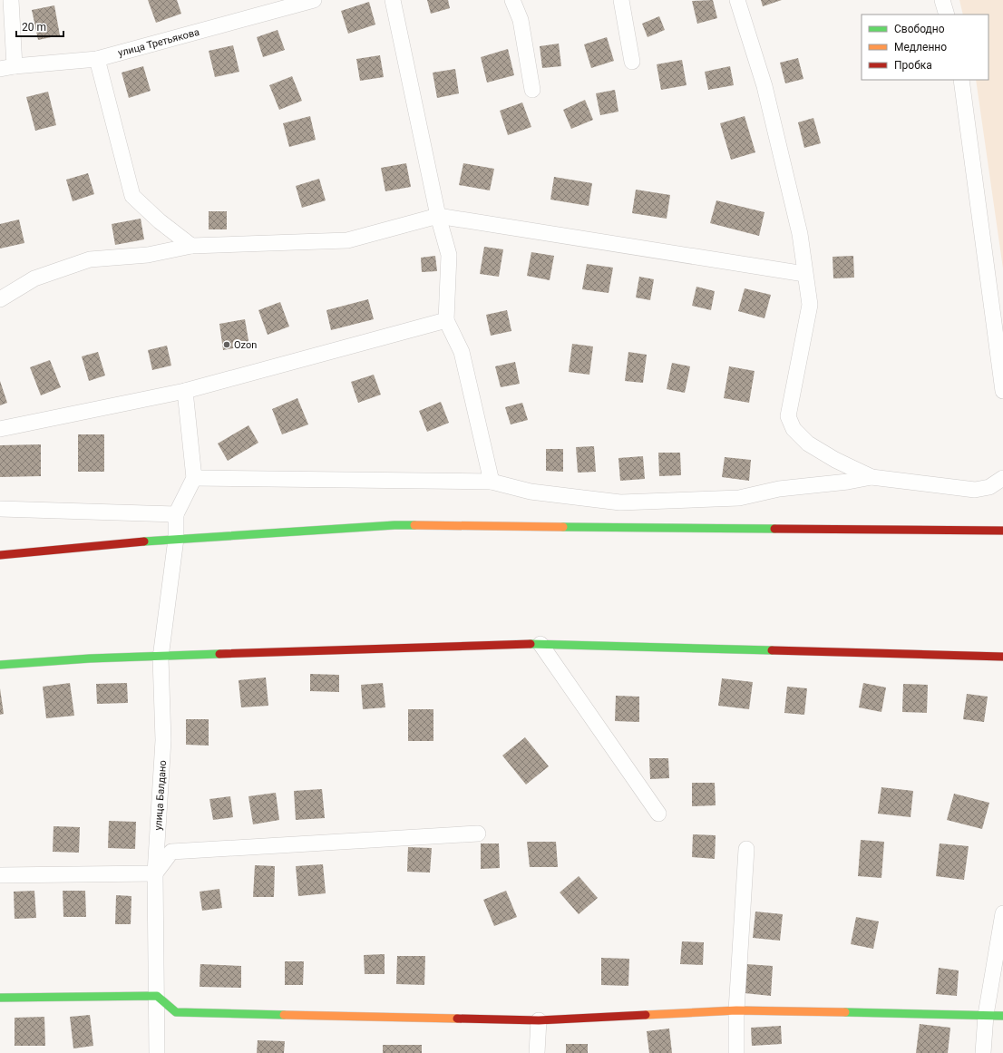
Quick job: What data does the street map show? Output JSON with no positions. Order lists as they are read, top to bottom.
{
  "streets": {
    "street": ["улица Третьякова", "улица Балдано"]
  },
  "places": ["Ozon"],
  "legend": ["Свободно", "Медленно", "Пробка"],
  "scale_bar": "20 m"
}
